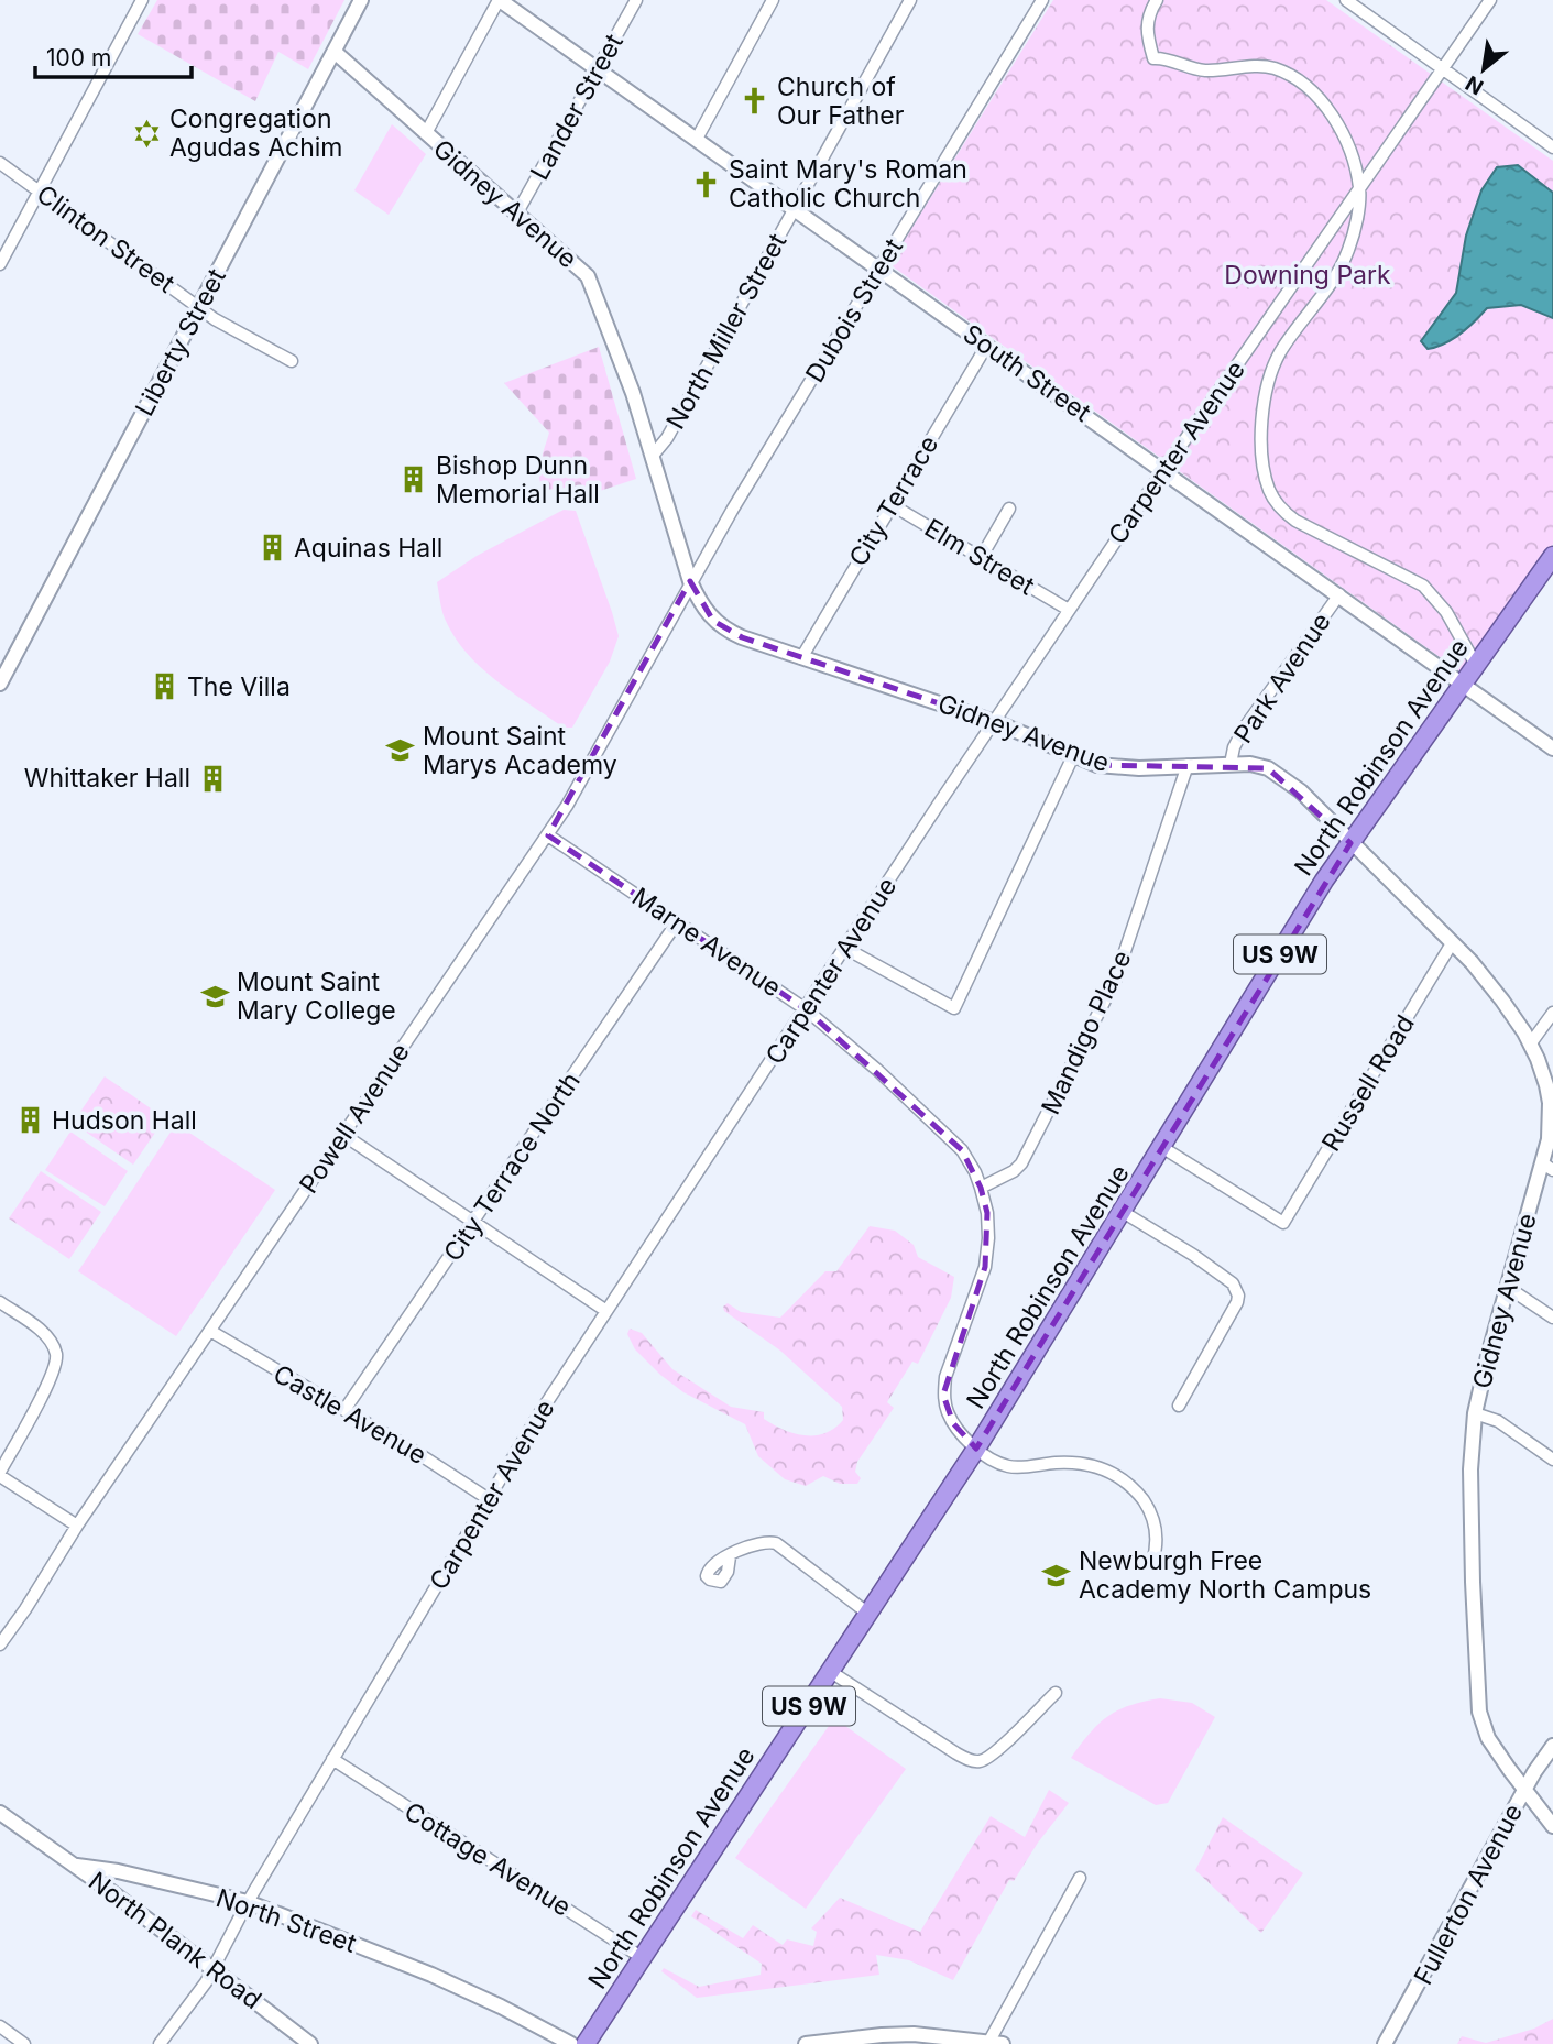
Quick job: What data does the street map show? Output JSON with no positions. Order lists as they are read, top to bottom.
{
  "streets": {
    "highway": ["North Robinson Avenue", "US 9W"],
    "street": [
      "Lander Street",
      "Gidney Avenue",
      "Clinton Street",
      "Dubois Street",
      "North Miller Street",
      "Liberty Street",
      "South Street",
      "Carpenter Avenue",
      "City Terrace",
      "Elm Street",
      "Park Avenue",
      "Marne Avenue",
      "Mandigo Place",
      "Russell Road",
      "Powell Avenue",
      "City Terrace North",
      "Castle Avenue",
      "Cottage Avenue",
      "Fullerton Avenue",
      "North Street",
      "North Plank Road"
    ]
  },
  "crossings": [
    ["Lander Street", "Gidney Avenue"],
    ["Lander Street", "South Street"],
    ["Gidney Avenue", "Dubois Street"],
    ["Gidney Avenue", "North Miller Street"],
    ["Gidney Avenue", "Liberty Street"],
    ["Gidney Avenue", "Carpenter Avenue"],
    ["Gidney Avenue", "City Terrace"],
    ["Gidney Avenue", "Park Avenue"],
    ["Gidney Avenue", "North Robinson Avenue"],
    ["Gidney Avenue", "Mandigo Place"],
    ["Gidney Avenue", "Russell Road"],
    ["Gidney Avenue", "Powell Avenue"],
    ["Gidney Avenue", "Fullerton Avenue"],
    ["Clinton Street", "Liberty Street"],
    ["Dubois Street", "South Street"],
    ["Dubois Street", "Powell Avenue"],
    ["North Miller Street", "South Street"],
    ["South Street", "City Terrace"],
    ["South Street", "Park Avenue"],
    ["South Street", "North Robinson Avenue"],
    ["Carpenter Avenue", "Elm Street"],
    ["Carpenter Avenue", "Marne Avenue"],
    ["Carpenter Avenue", "Castle Avenue"],
    ["Carpenter Avenue", "Cottage Avenue"],
    ["Carpenter Avenue", "North Street"],
    ["Carpenter Avenue", "North Plank Road"],
    ["City Terrace", "Elm Street"],
    ["North Robinson Avenue", "Marne Avenue"],
    ["North Robinson Avenue", "Russell Road"],
    ["North Robinson Avenue", "Cottage Avenue"],
    ["Marne Avenue", "Mandigo Place"],
    ["Marne Avenue", "Powell Avenue"],
    ["Marne Avenue", "City Terrace North"],
    ["Powell Avenue", "Castle Avenue"],
    ["City Terrace North", "Castle Avenue"],
    ["North Street", "North Plank Road"]
  ],
  "parks": ["Downing Park"],
  "places": {
    "church": ["Church of Our Father", "Saint Mary's Roman Catholic Church"],
    "synagogue": ["Congregation Agudas Achim"],
    "building": [
      "Bishop Dunn Memorial Hall",
      "Aquinas Hall",
      "The Villa",
      "Whittaker Hall",
      "Hudson Hall"
    ],
    "school or university": ["Mount Saint Marys Academy", "Mount Saint Mary College", "Newburgh Free Academy North Campus"]
  },
  "scale_bar": "100 m",
  "north": "bottom left"
}
